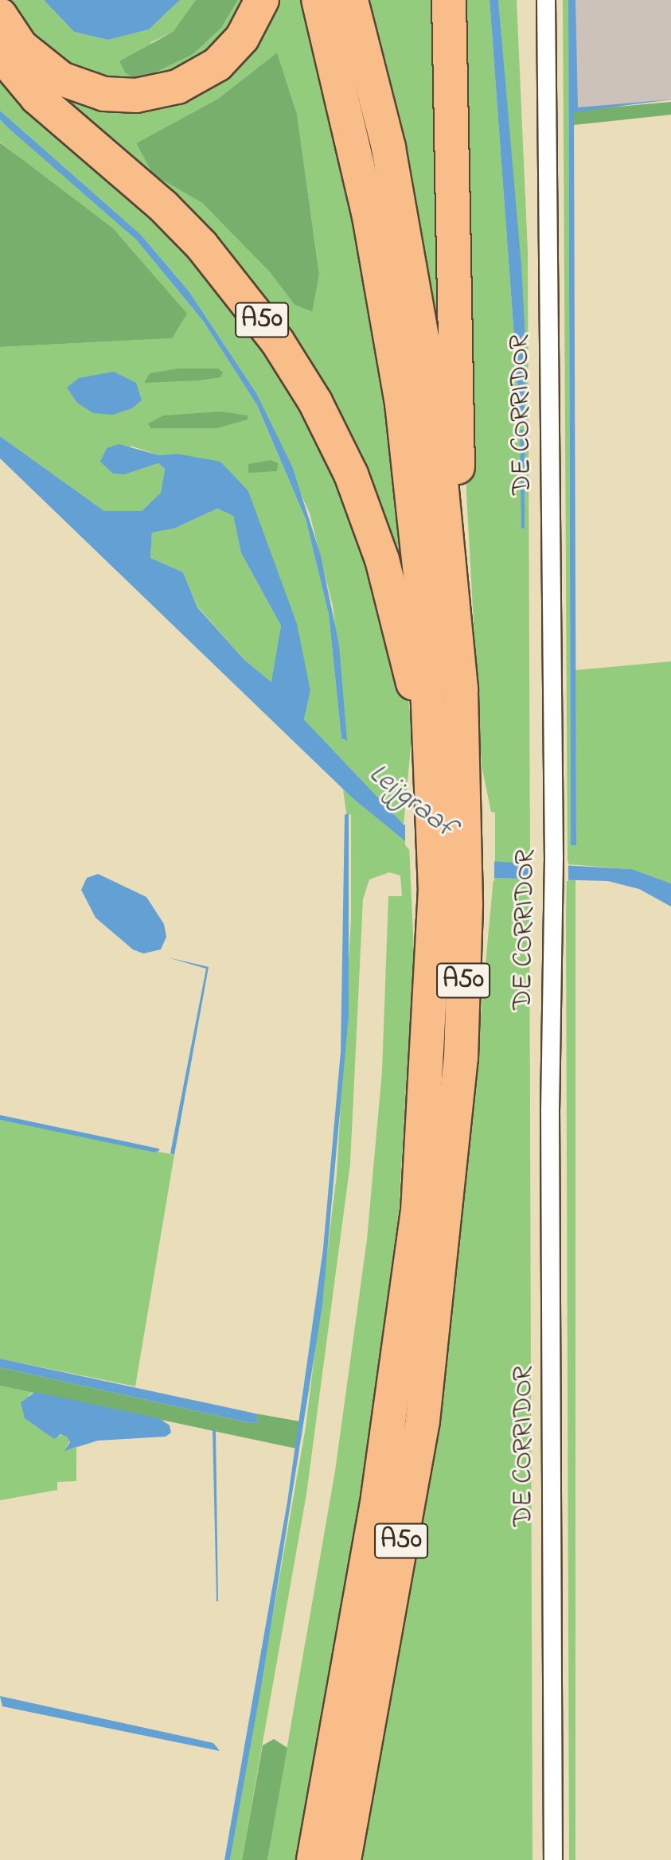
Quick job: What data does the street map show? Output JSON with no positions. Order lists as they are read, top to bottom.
{
  "streets": {
    "highway": ["A50"],
    "street": ["DE CORRIDOR"]
  },
  "water": ["Leijgraaf"]
}
